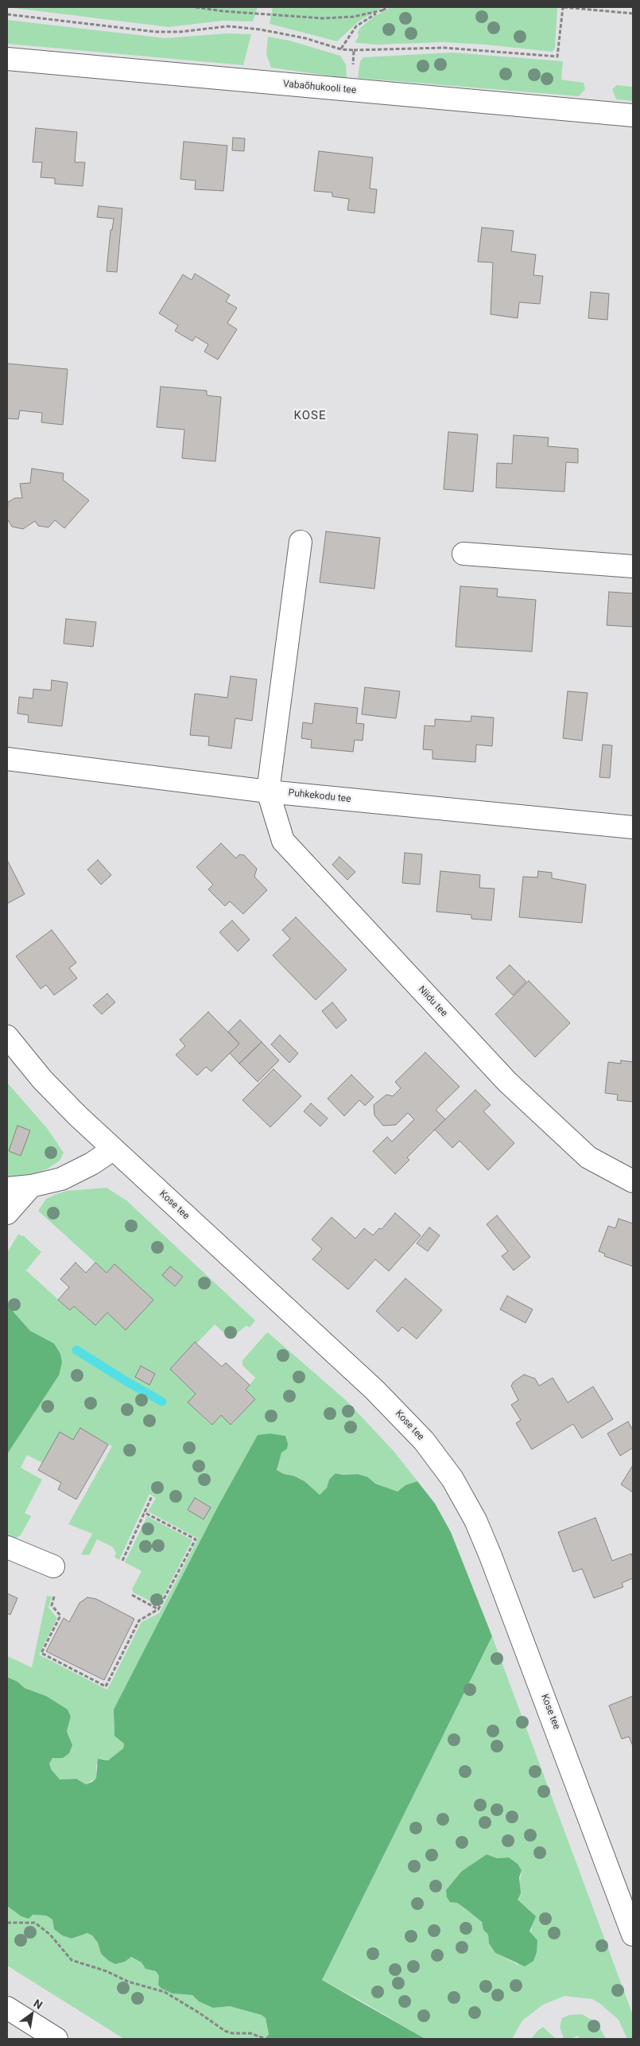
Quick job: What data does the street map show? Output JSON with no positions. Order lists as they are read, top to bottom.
{
  "streets": {
    "street": [
      "Vabaõhukooli tee",
      "Puhkekodu tee",
      "Niidu tee",
      "Kose tee"
    ]
  },
  "crossings": [
    ["Puhkekodu tee", "Niidu tee"]
  ],
  "districts": ["KOSE"],
  "north": "top right"
}
